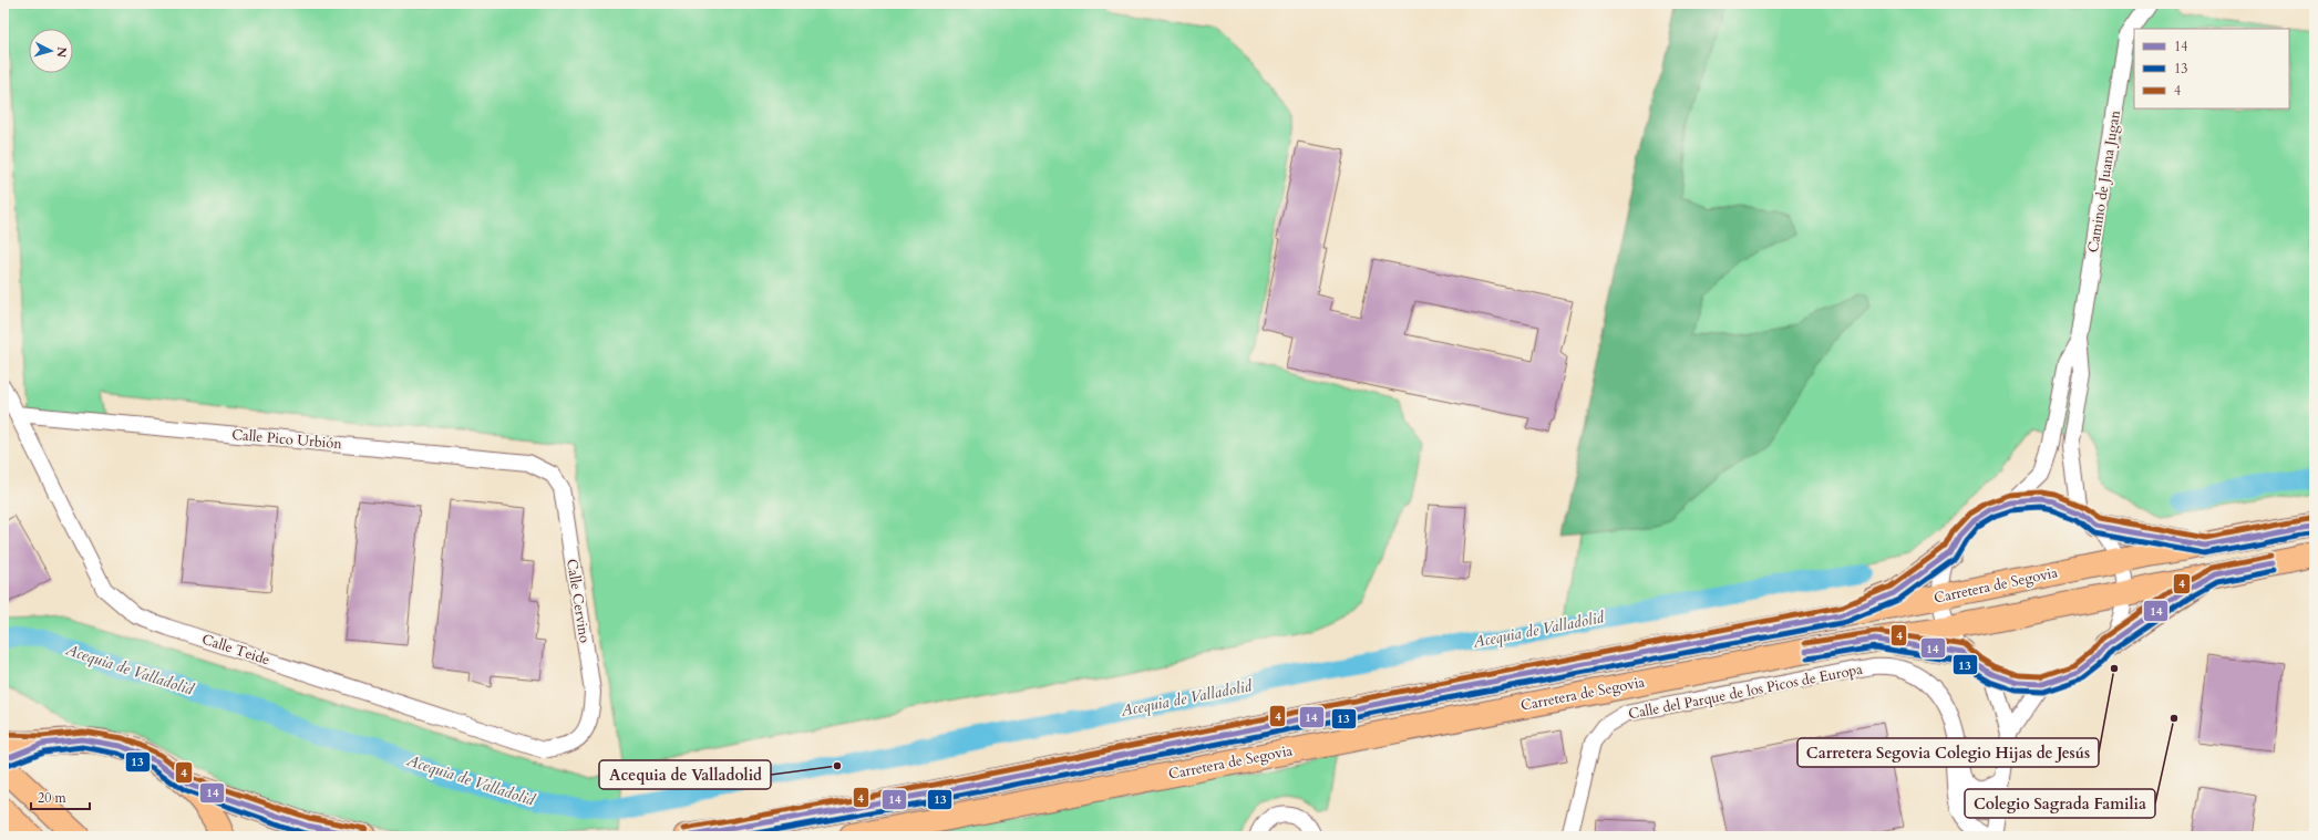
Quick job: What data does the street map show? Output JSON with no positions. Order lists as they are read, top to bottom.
{
  "streets": {
    "main road": ["Carretera de Segovia"],
    "street": [
      "Camino de Juana Jugan",
      "Calle Pico Urbión",
      "Calle Cervino",
      "Calle Teide",
      "Calle del Parque de los Picos de Europa"
    ]
  },
  "crossings": [
    ["Calle Pico Urbión", "Calle Cervino"],
    ["Calle Pico Urbión", "Calle Teide"],
    ["Calle Cervino", "Calle Teide"]
  ],
  "water": ["Acequia de Valladolid"],
  "places": ["Carretera Segovia Colegio Hijas de Jesús", "Colegio Sagrada Familia", "Acequia de Valladolid"],
  "lines": ["transit line 4", "transit line 14", "transit line 13"],
  "legend": ["14", "13", "4"],
  "scale_bar": "20 m",
  "north": "right"
}
